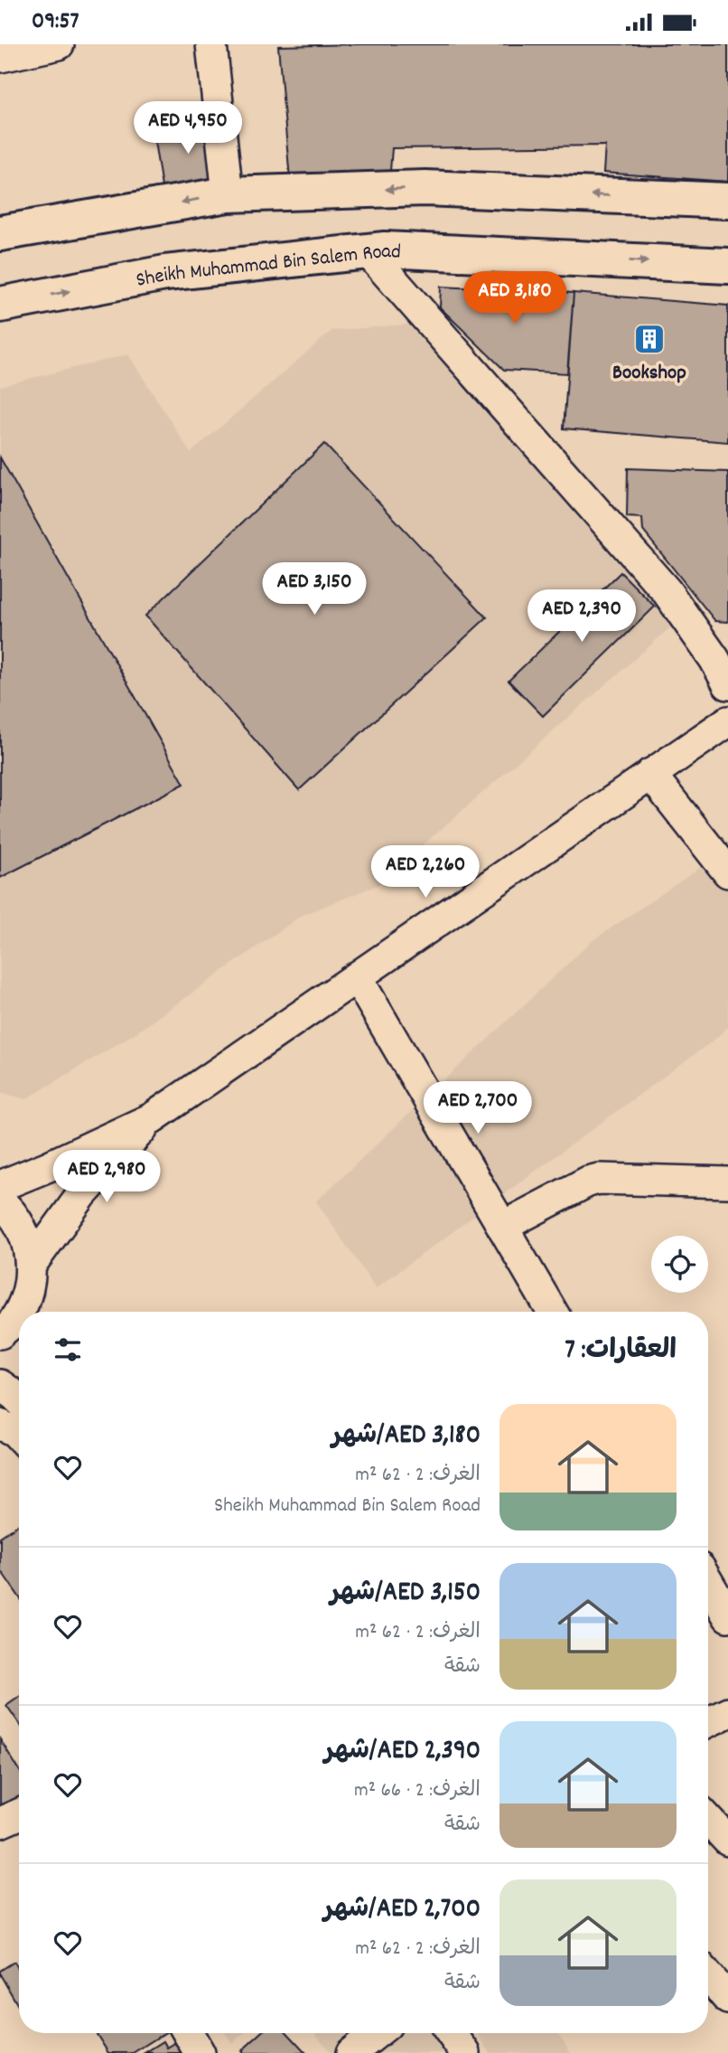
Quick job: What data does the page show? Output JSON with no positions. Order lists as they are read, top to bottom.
{
  "streets": {
    "main road": ["Sheikh Muhammad Bin Salem Road"]
  },
  "places": {
    "building": ["Bookshop"]
  },
  "page": {
    "status": "09:57",
    "price": [
      "AED 4,950",
      "AED 3,180",
      "AED 3,150",
      "AED 2,390",
      "AED 2,260",
      "AED 2,700",
      "AED 2,980"
    ],
    "heading": "العقارات: 7",
    "list": [
      {
        "name": "AED 3,180/شهر",
        "note": "الغرف: 2 · 62 m² · Sheikh Muhammad Bin Salem Road"
      },
      {
        "name": "AED 3,150/شهر",
        "note": "الغرف: 2 · 62 m² · شقة"
      },
      {
        "name": "AED 2,390/شهر",
        "note": "الغرف: 2 · 66 m² · شقة"
      },
      {
        "name": "AED 2,700/شهر",
        "note": "الغرف: 2 · 62 m² · شقة"
      }
    ]
  }
}
